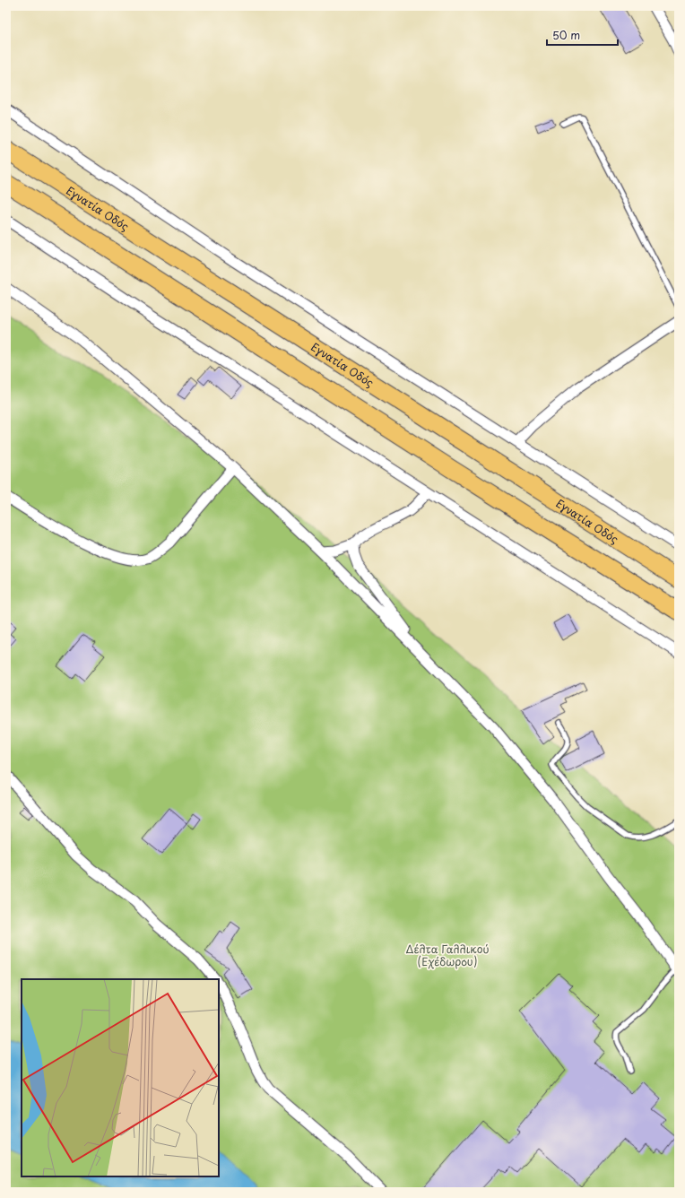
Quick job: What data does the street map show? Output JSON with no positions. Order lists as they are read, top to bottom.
{
  "streets": {
    "highway": ["Εγνατία Οδός"]
  },
  "parks": ["Δέλτα Γαλλικού (Εχέδωρου)"],
  "scale_bar": "50 m"
}
